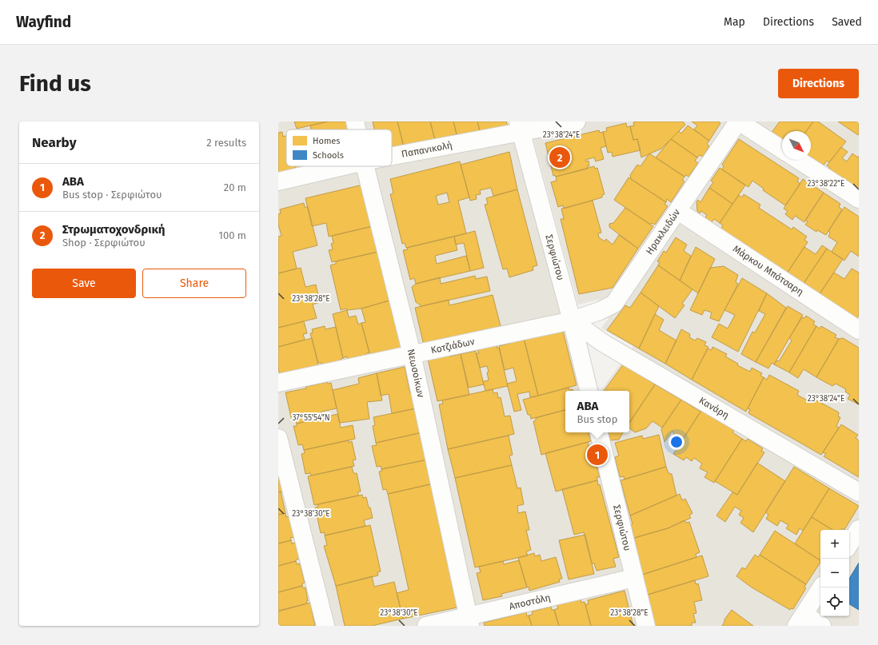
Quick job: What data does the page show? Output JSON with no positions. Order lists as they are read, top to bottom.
{
  "streets": {
    "street": [
      "Παπανικολή",
      "Ηρακλειδών",
      "Σερφιώτου",
      "Μάρκου Μπότσαρη",
      "Κοτζιάδων",
      "Νεωσοίκων",
      "Κανάρη",
      "Αποστόλη"
    ]
  },
  "crossings": [
    ["Παπανικολή", "Σερφιώτου"],
    ["Ηρακλειδών", "Σερφιώτου"],
    ["Ηρακλειδών", "Μάρκου Μπότσαρη"],
    ["Ηρακλειδών", "Κοτζιάδων"],
    ["Ηρακλειδών", "Κανάρη"],
    ["Σερφιώτου", "Κοτζιάδων"],
    ["Σερφιώτου", "Κανάρη"],
    ["Σερφιώτου", "Αποστόλη"],
    ["Κοτζιάδων", "Νεωσοίκων"],
    ["Κοτζιάδων", "Κανάρη"],
    ["Νεωσοίκων", "Αποστόλη"]
  ],
  "legend": ["Homes", "Schools"],
  "north": "bottom right",
  "page": {
    "header": "Wayfind",
    "nav": ["Map", "Directions", "Saved"],
    "buttons": [
      "Directions",
      ["Save", "Share"]
    ],
    "title": "Find us",
    "heading": ["Nearby", "2 results"],
    "pins": ["2", "1"],
    "list": [
      {
        "mark": "1",
        "name": "ΑΒΑ",
        "note": "Bus stop · Σερφιώτου",
        "value": "20 m"
      },
      {
        "mark": "2",
        "name": "Στρωματοχονδρική",
        "note": "Shop · Σερφιώτου",
        "value": "100 m"
      }
    ],
    "popup": ["ΑΒΑ", "Bus stop"],
    "map_buttons": ["+", "−"]
  },
  "coordinates": [
    "23°38'24\"E",
    "23°38'22\"E",
    "23°38'28\"E",
    "37°55'54\"N",
    "23°38'30\"E"
  ]
}
